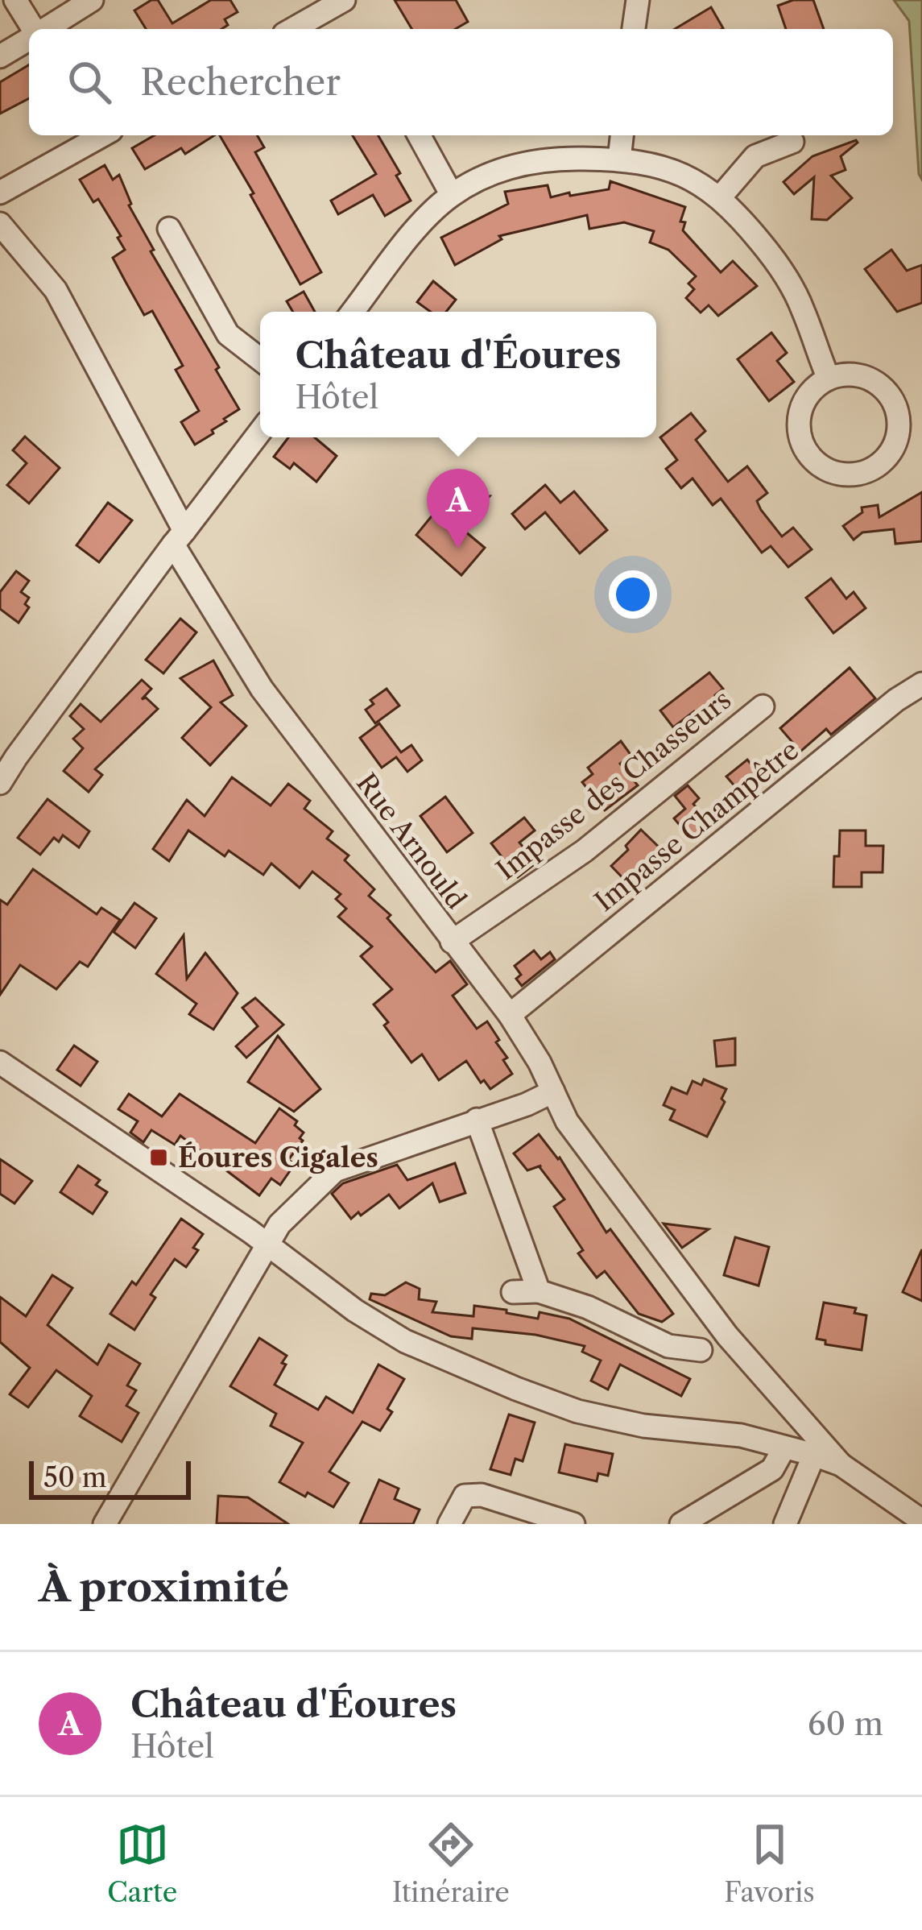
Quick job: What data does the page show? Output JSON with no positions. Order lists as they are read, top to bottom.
{
  "streets": {
    "street": ["Impasse des Chasseurs", "Impasse Champêtre", "Rue Arnould"]
  },
  "crossings": [
    ["Impasse des Chasseurs", "Rue Arnould"],
    ["Impasse Champêtre", "Rue Arnould"]
  ],
  "places": {
    "transit": ["Éoures Cigales"]
  },
  "scale_bar": "50 m",
  "page": {
    "search": "Rechercher",
    "popup": ["Château d'Éoures", "Hôtel"],
    "pins": "A",
    "scale": "50 m",
    "heading": "À proximité",
    "list": [
      {
        "mark": "A",
        "name": "Château d'Éoures",
        "note": "Hôtel",
        "value": "60 m"
      }
    ],
    "nav": ["Carte", "Itinéraire", "Favoris"]
  }
}
